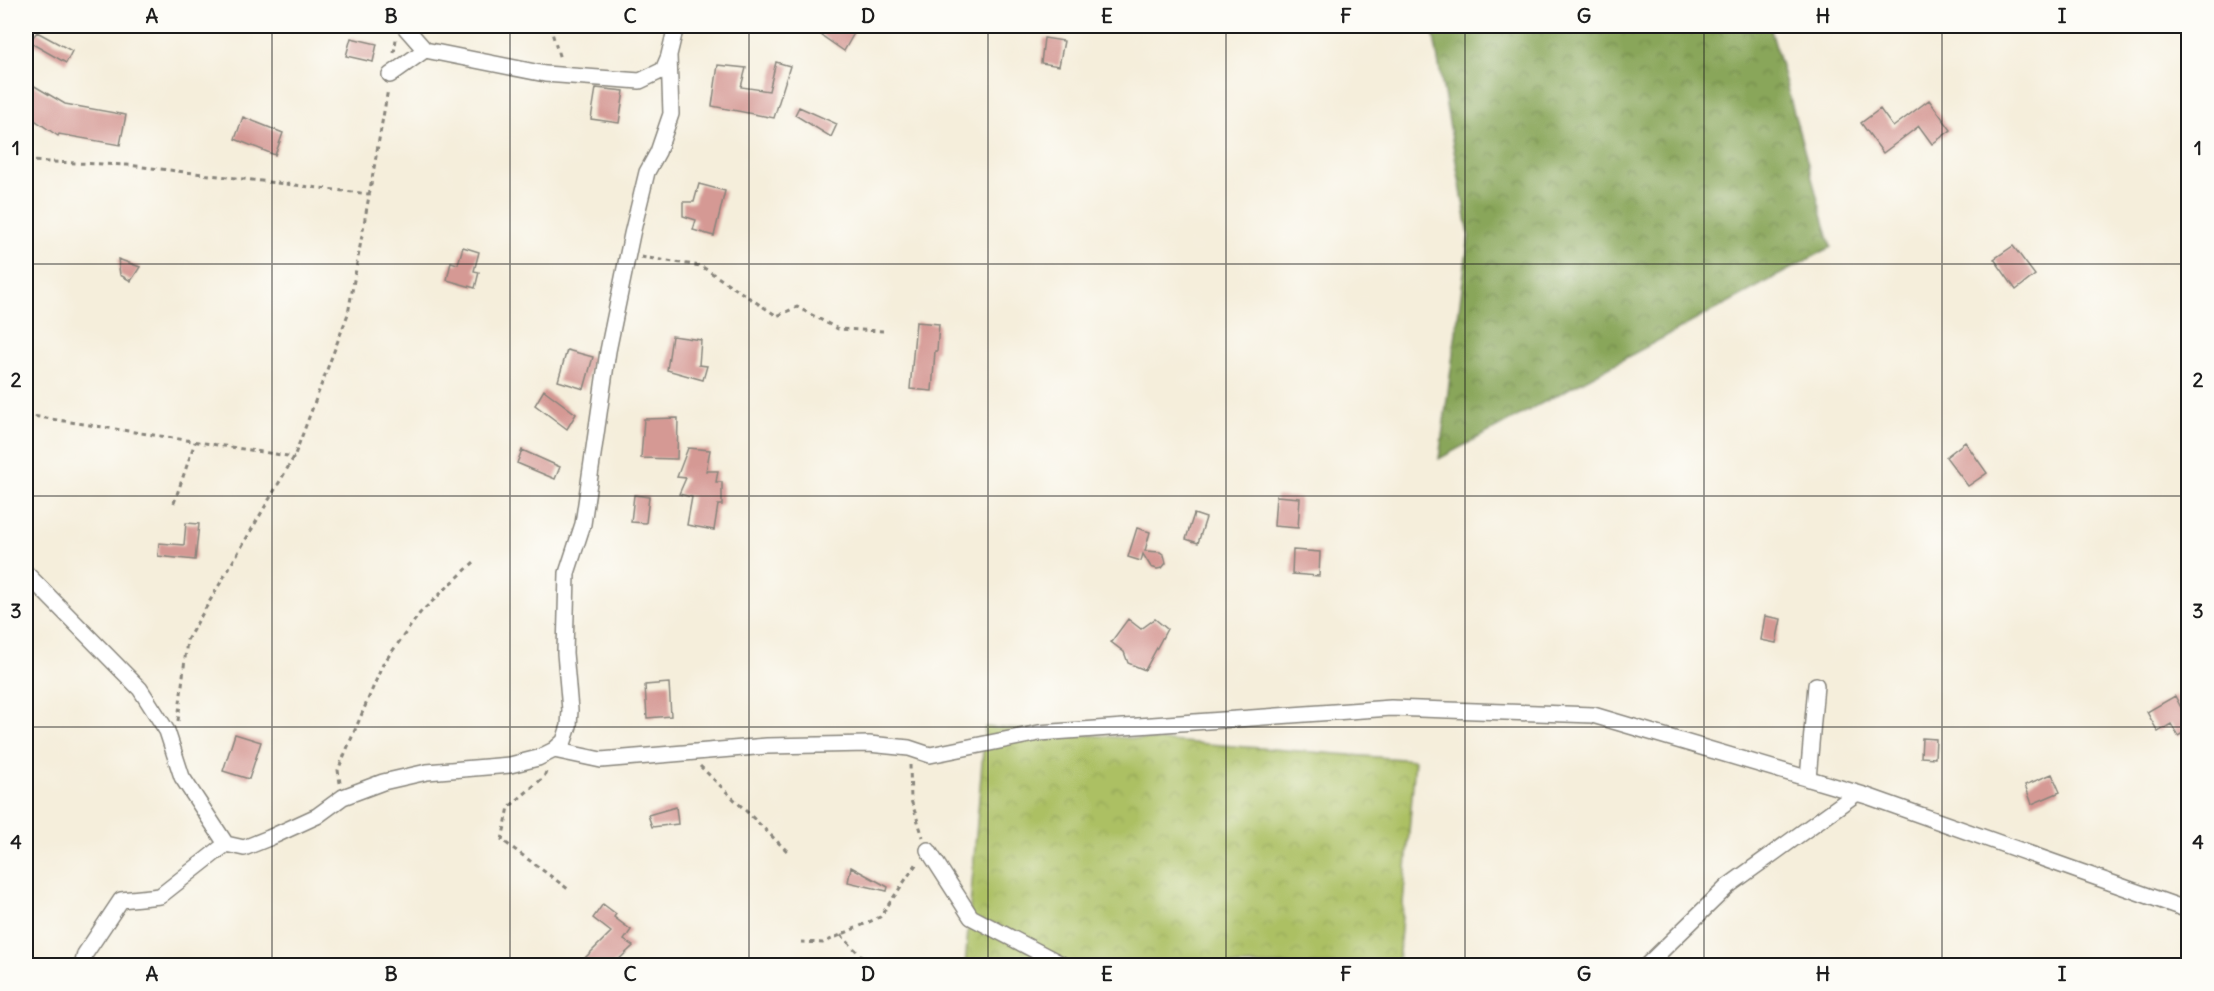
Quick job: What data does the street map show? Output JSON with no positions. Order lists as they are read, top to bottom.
{
  "grid": {
    "columns": [
      "A",
      "B",
      "C",
      "D",
      "E",
      "F",
      "G",
      "H",
      "I"
    ],
    "rows": [
      "1",
      "2",
      "3",
      "4"
    ]
  }
}
